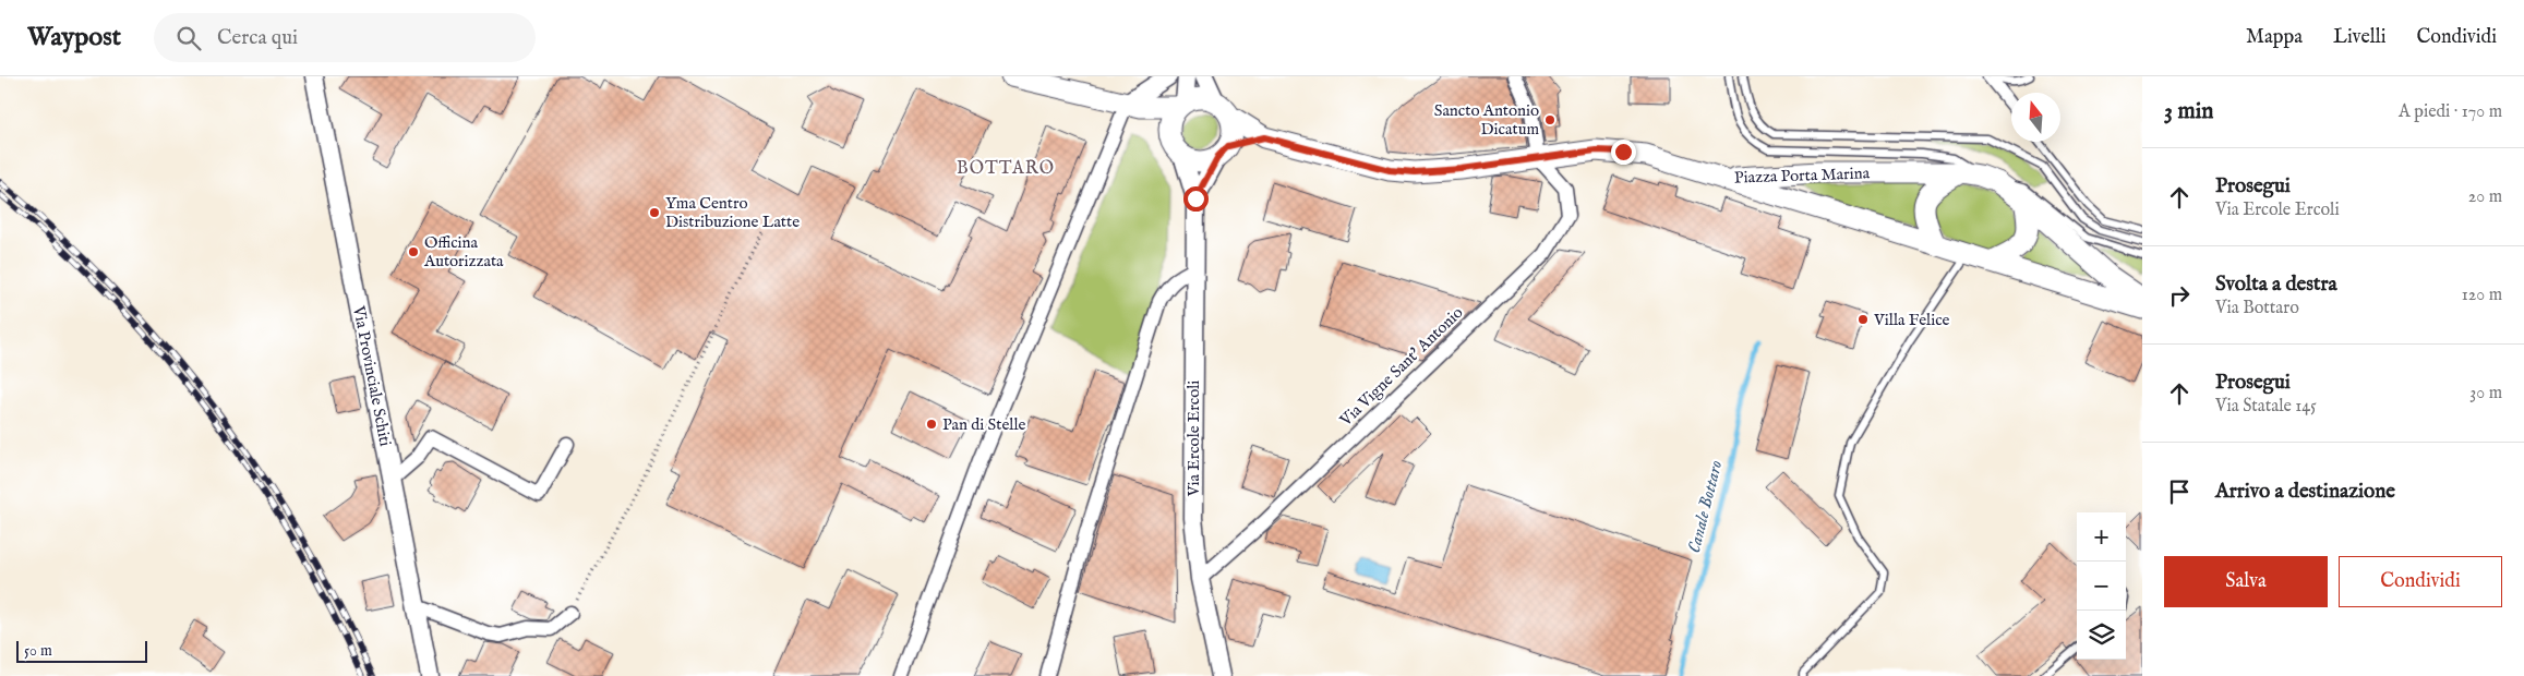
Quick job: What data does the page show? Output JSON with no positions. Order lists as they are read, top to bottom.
{
  "streets": {
    "main road": ["Piazza Porta Marina"],
    "street": ["Via Vigne Sant' Antonio", "Via Provinciale Schiti", "Via Ercole Ercoli"]
  },
  "crossings": [
    ["Via Vigne Sant' Antonio", "Via Ercole Ercoli"]
  ],
  "districts": ["BOTTARO"],
  "water": ["Canale Bottaro"],
  "places": [
    "Sancto Antonio Dicatum",
    "Yma Centro Distribuzione Latte",
    "Officina Autorizzata",
    "Villa Felice",
    "Pan di Stelle"
  ],
  "scale_bar": "50 m",
  "north": "top",
  "page": {
    "header": "Waypost",
    "search": "Cerca qui",
    "nav": ["Mappa", "Livelli", "Condividi"],
    "heading": ["3 min", "A piedi · 170 m"],
    "list": [
      ["Prosegui", "Via Ercole Ercoli", "20 m"],
      ["Svolta a destra", "Via Bottaro", "120 m"],
      ["Prosegui", "Via Statale 145", "30 m"],
      "Arrivo a destinazione"
    ],
    "map_buttons": ["+", "−"],
    "buttons": ["Salva", "Condividi"],
    "scale": "50 m"
  }
}
